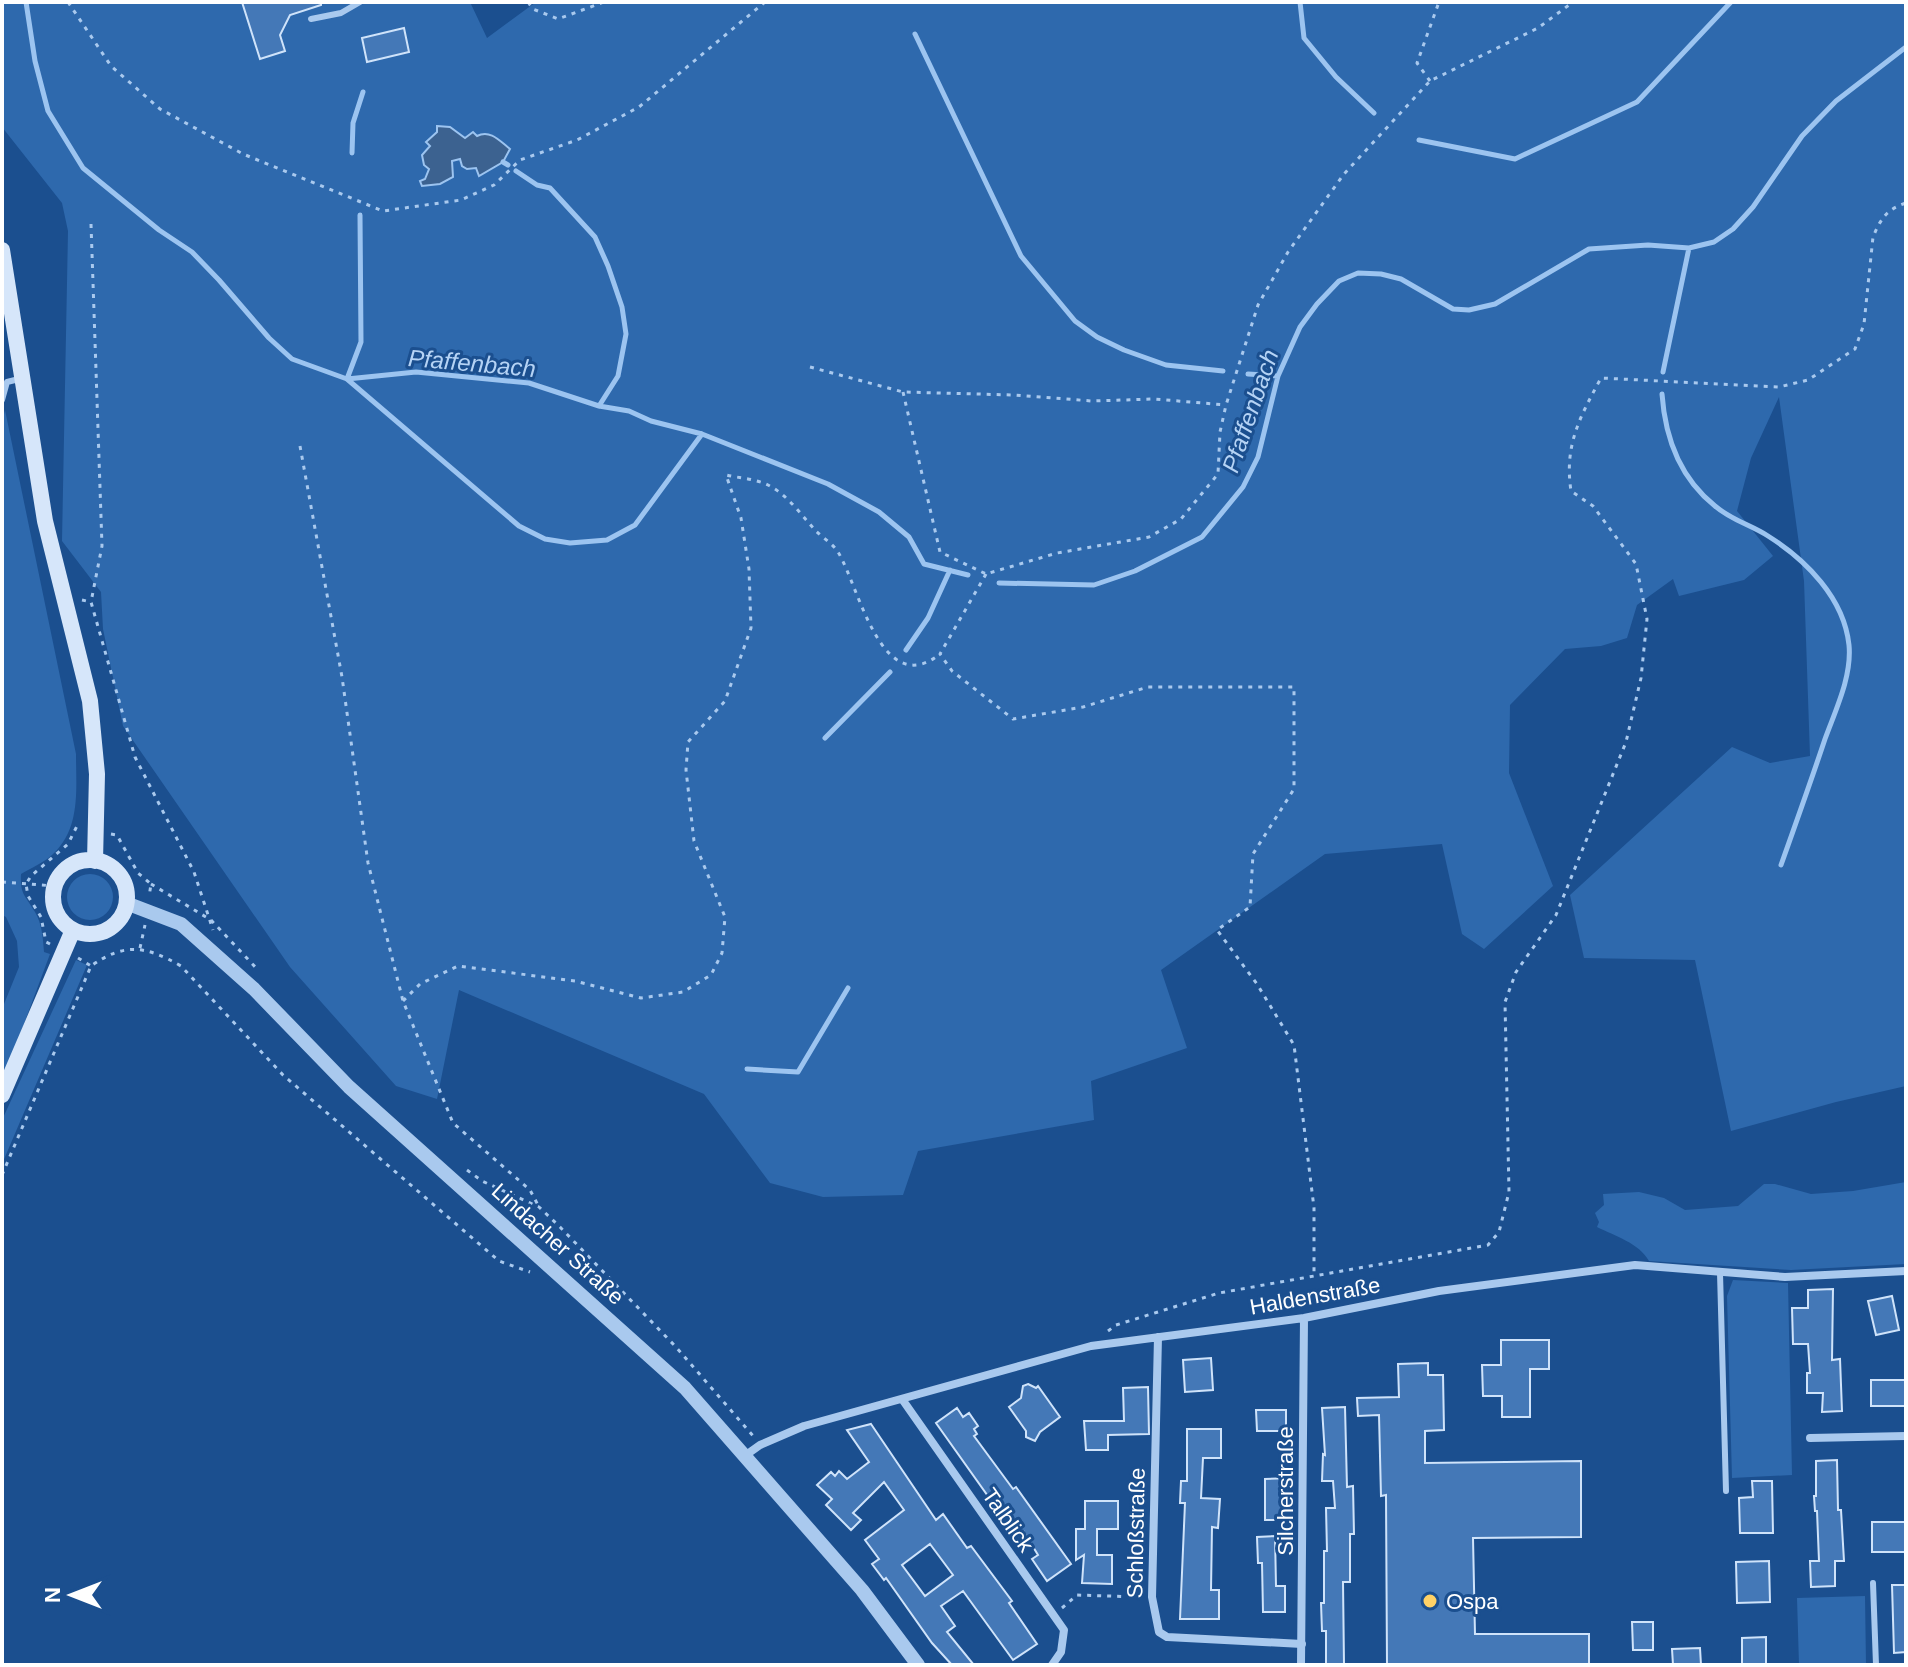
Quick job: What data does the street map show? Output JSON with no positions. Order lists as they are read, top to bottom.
{
  "streets": {
    "street": [
      "Lindacher Straße",
      "Haldenstraße",
      "Silcherstraße",
      "Talblick",
      "Schloßstraße"
    ]
  },
  "crossings": [
    ["Lindacher Straße", "Haldenstraße"],
    ["Haldenstraße", "Silcherstraße"],
    ["Haldenstraße", "Talblick"],
    ["Haldenstraße", "Schloßstraße"],
    ["Silcherstraße", "Schloßstraße"]
  ],
  "water": ["Pfaffenbach"],
  "places": ["Ospa"],
  "north": "left"
}
